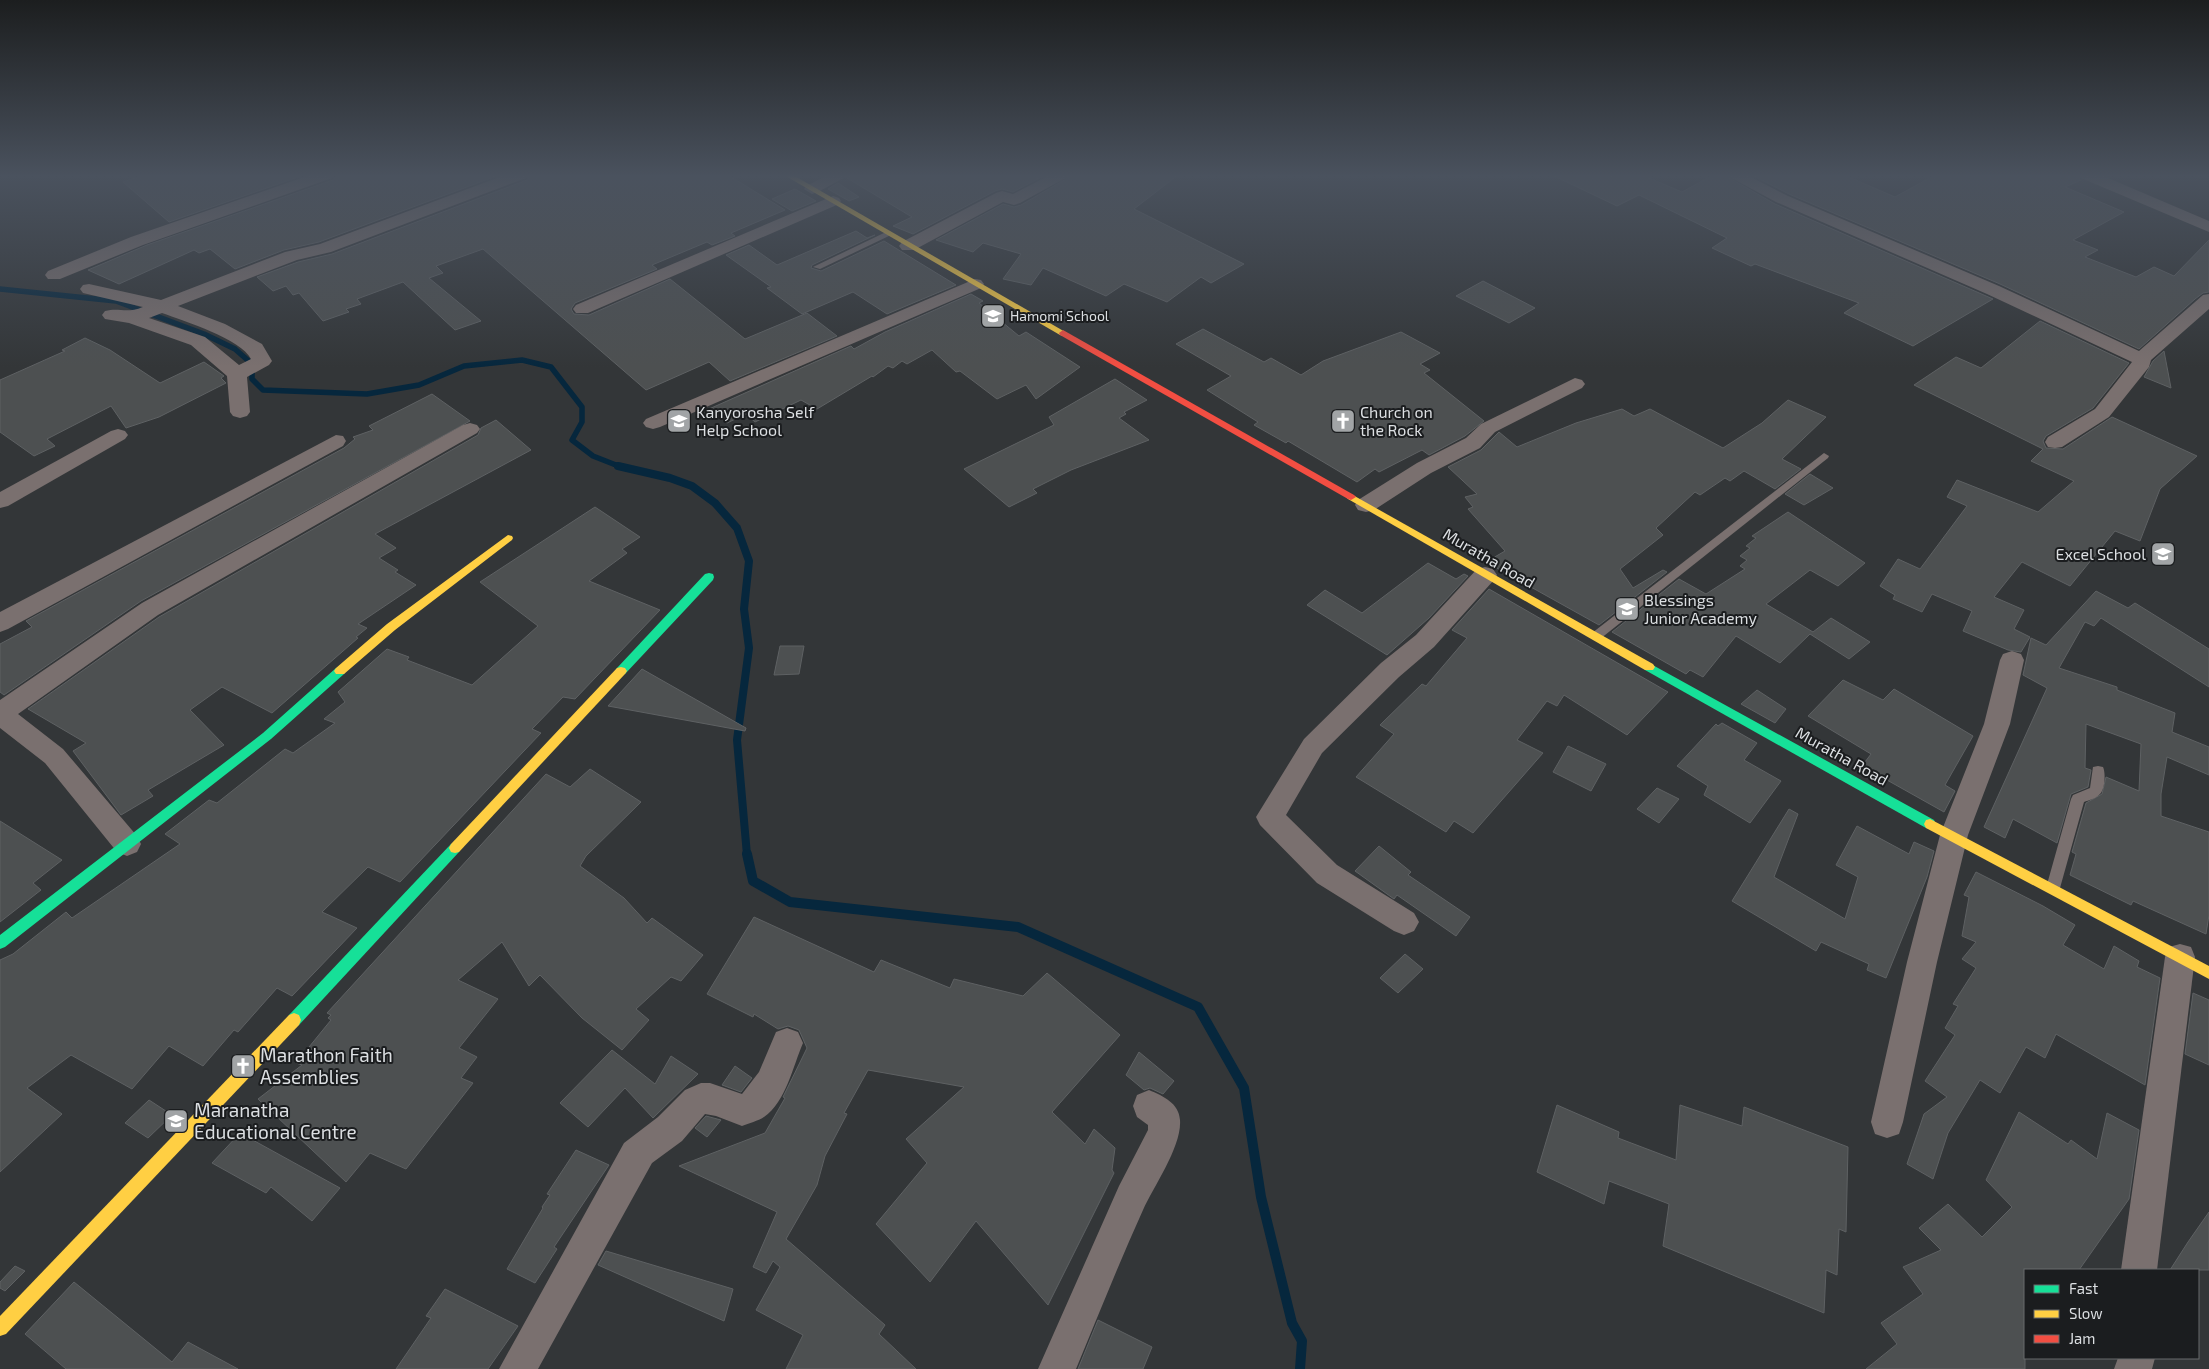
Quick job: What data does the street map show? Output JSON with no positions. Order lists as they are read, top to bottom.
{
  "streets": {
    "street": ["Muratha Road"]
  },
  "places": {
    "school or university": [
      "Hamomi School",
      "Kanyorosha Self Help School",
      "Excel School",
      "Blessings Junior Academy",
      "Maranatha Educational Centre"
    ],
    "church": ["Church on the Rock", "Marathon Faith Assemblies"]
  },
  "legend": ["Fast", "Slow", "Jam"]
}
